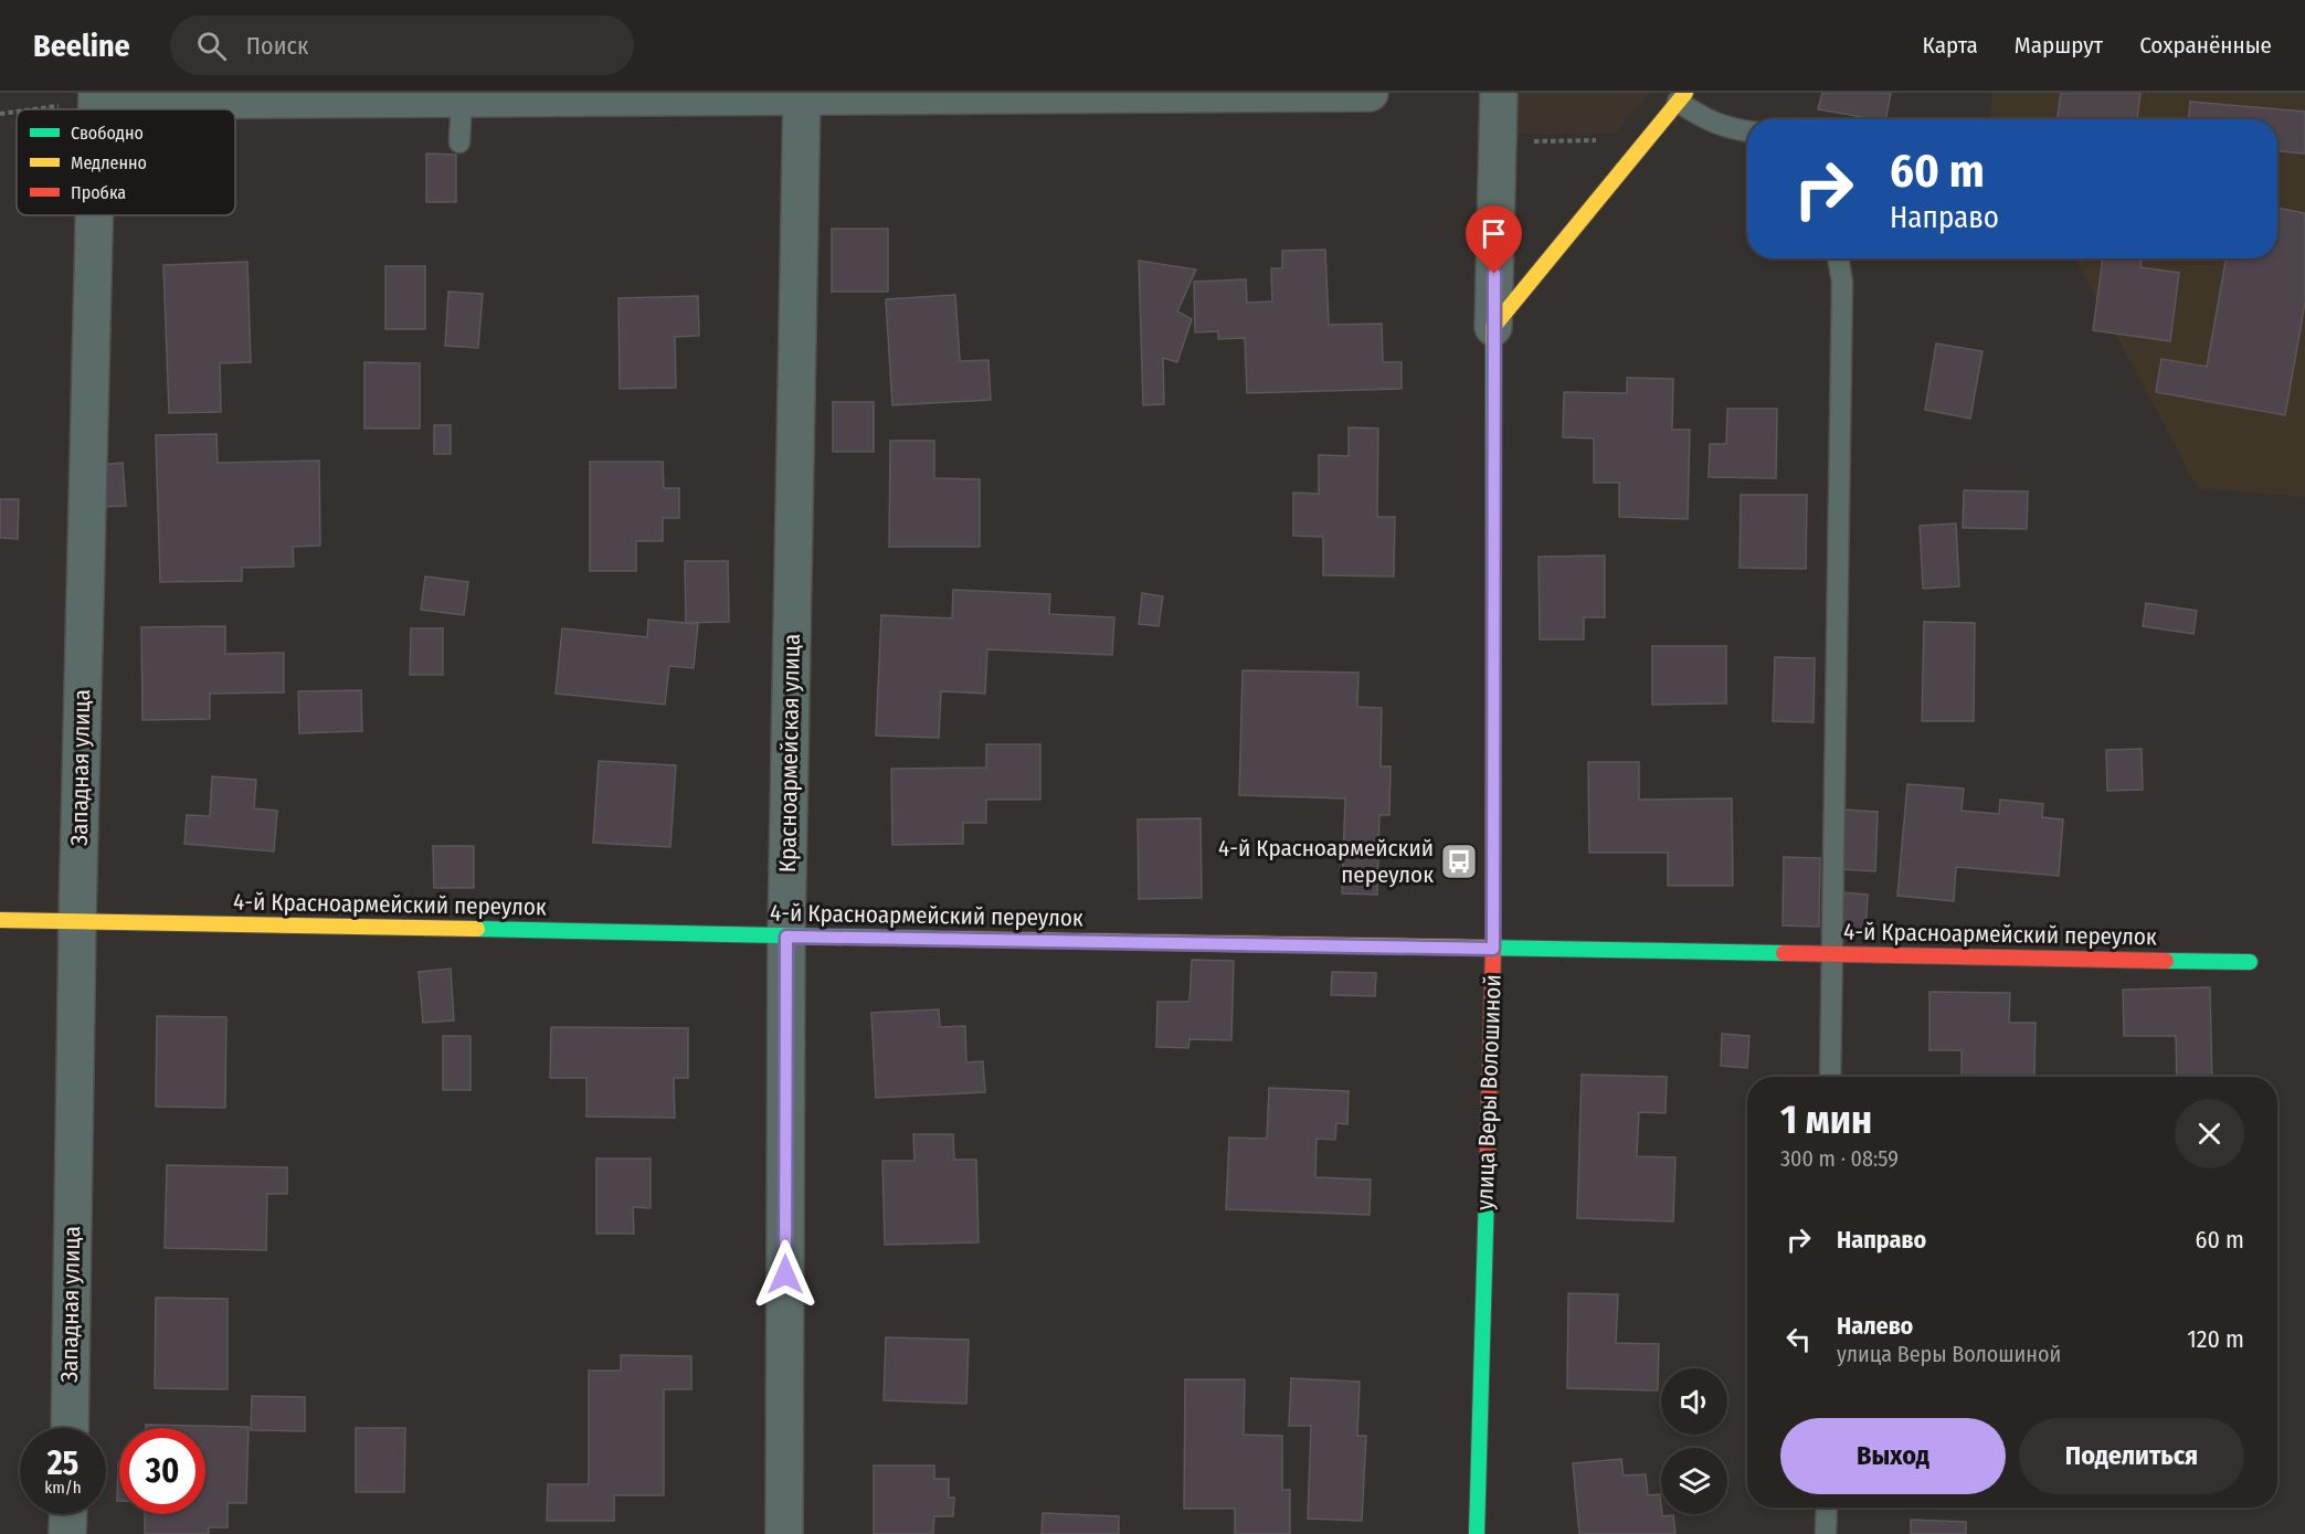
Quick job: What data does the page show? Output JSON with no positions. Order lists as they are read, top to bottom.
{
  "streets": {
    "street": [
      "Красноармейская улица",
      "Западная улица",
      "4-й Красноармейский переулок",
      "улица Веры Волошиной"
    ]
  },
  "crossings": [
    ["Красноармейская улица", "4-й Красноармейский переулок"],
    ["Западная улица", "4-й Красноармейский переулок"],
    ["4-й Красноармейский переулок", "улица Веры Волошиной"]
  ],
  "places": {
    "bus stop": ["4-й Красноармейский переулок"]
  },
  "legend": ["Свободно", "Медленно", "Пробка"],
  "page": {
    "header": "Beeline",
    "search": "Поиск",
    "nav": ["Карта", "Маршрут", "Сохранённые"],
    "turn": ["60 m", "Направо"],
    "heading": ["1 мин", "300 m · 08:59"],
    "list": [
      {
        "name": "Направо",
        "value": "60 m"
      },
      {
        "name": "Налево",
        "note": "улица Веры Волошиной",
        "value": "120 m"
      }
    ],
    "buttons": ["Выход", "Поделиться"],
    "speed": "25 km/h",
    "limit": "30"
  }
}
